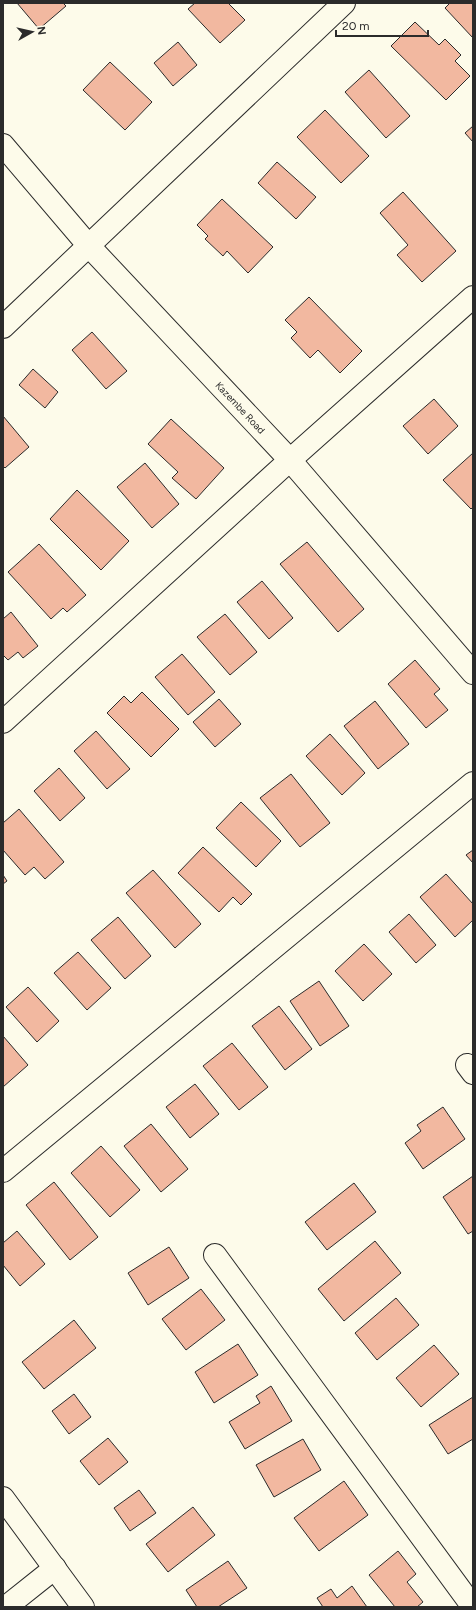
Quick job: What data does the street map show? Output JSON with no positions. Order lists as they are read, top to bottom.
{
  "streets": {
    "street": ["Kazembe Road"]
  },
  "scale_bar": "20 m",
  "north": "right"
}
